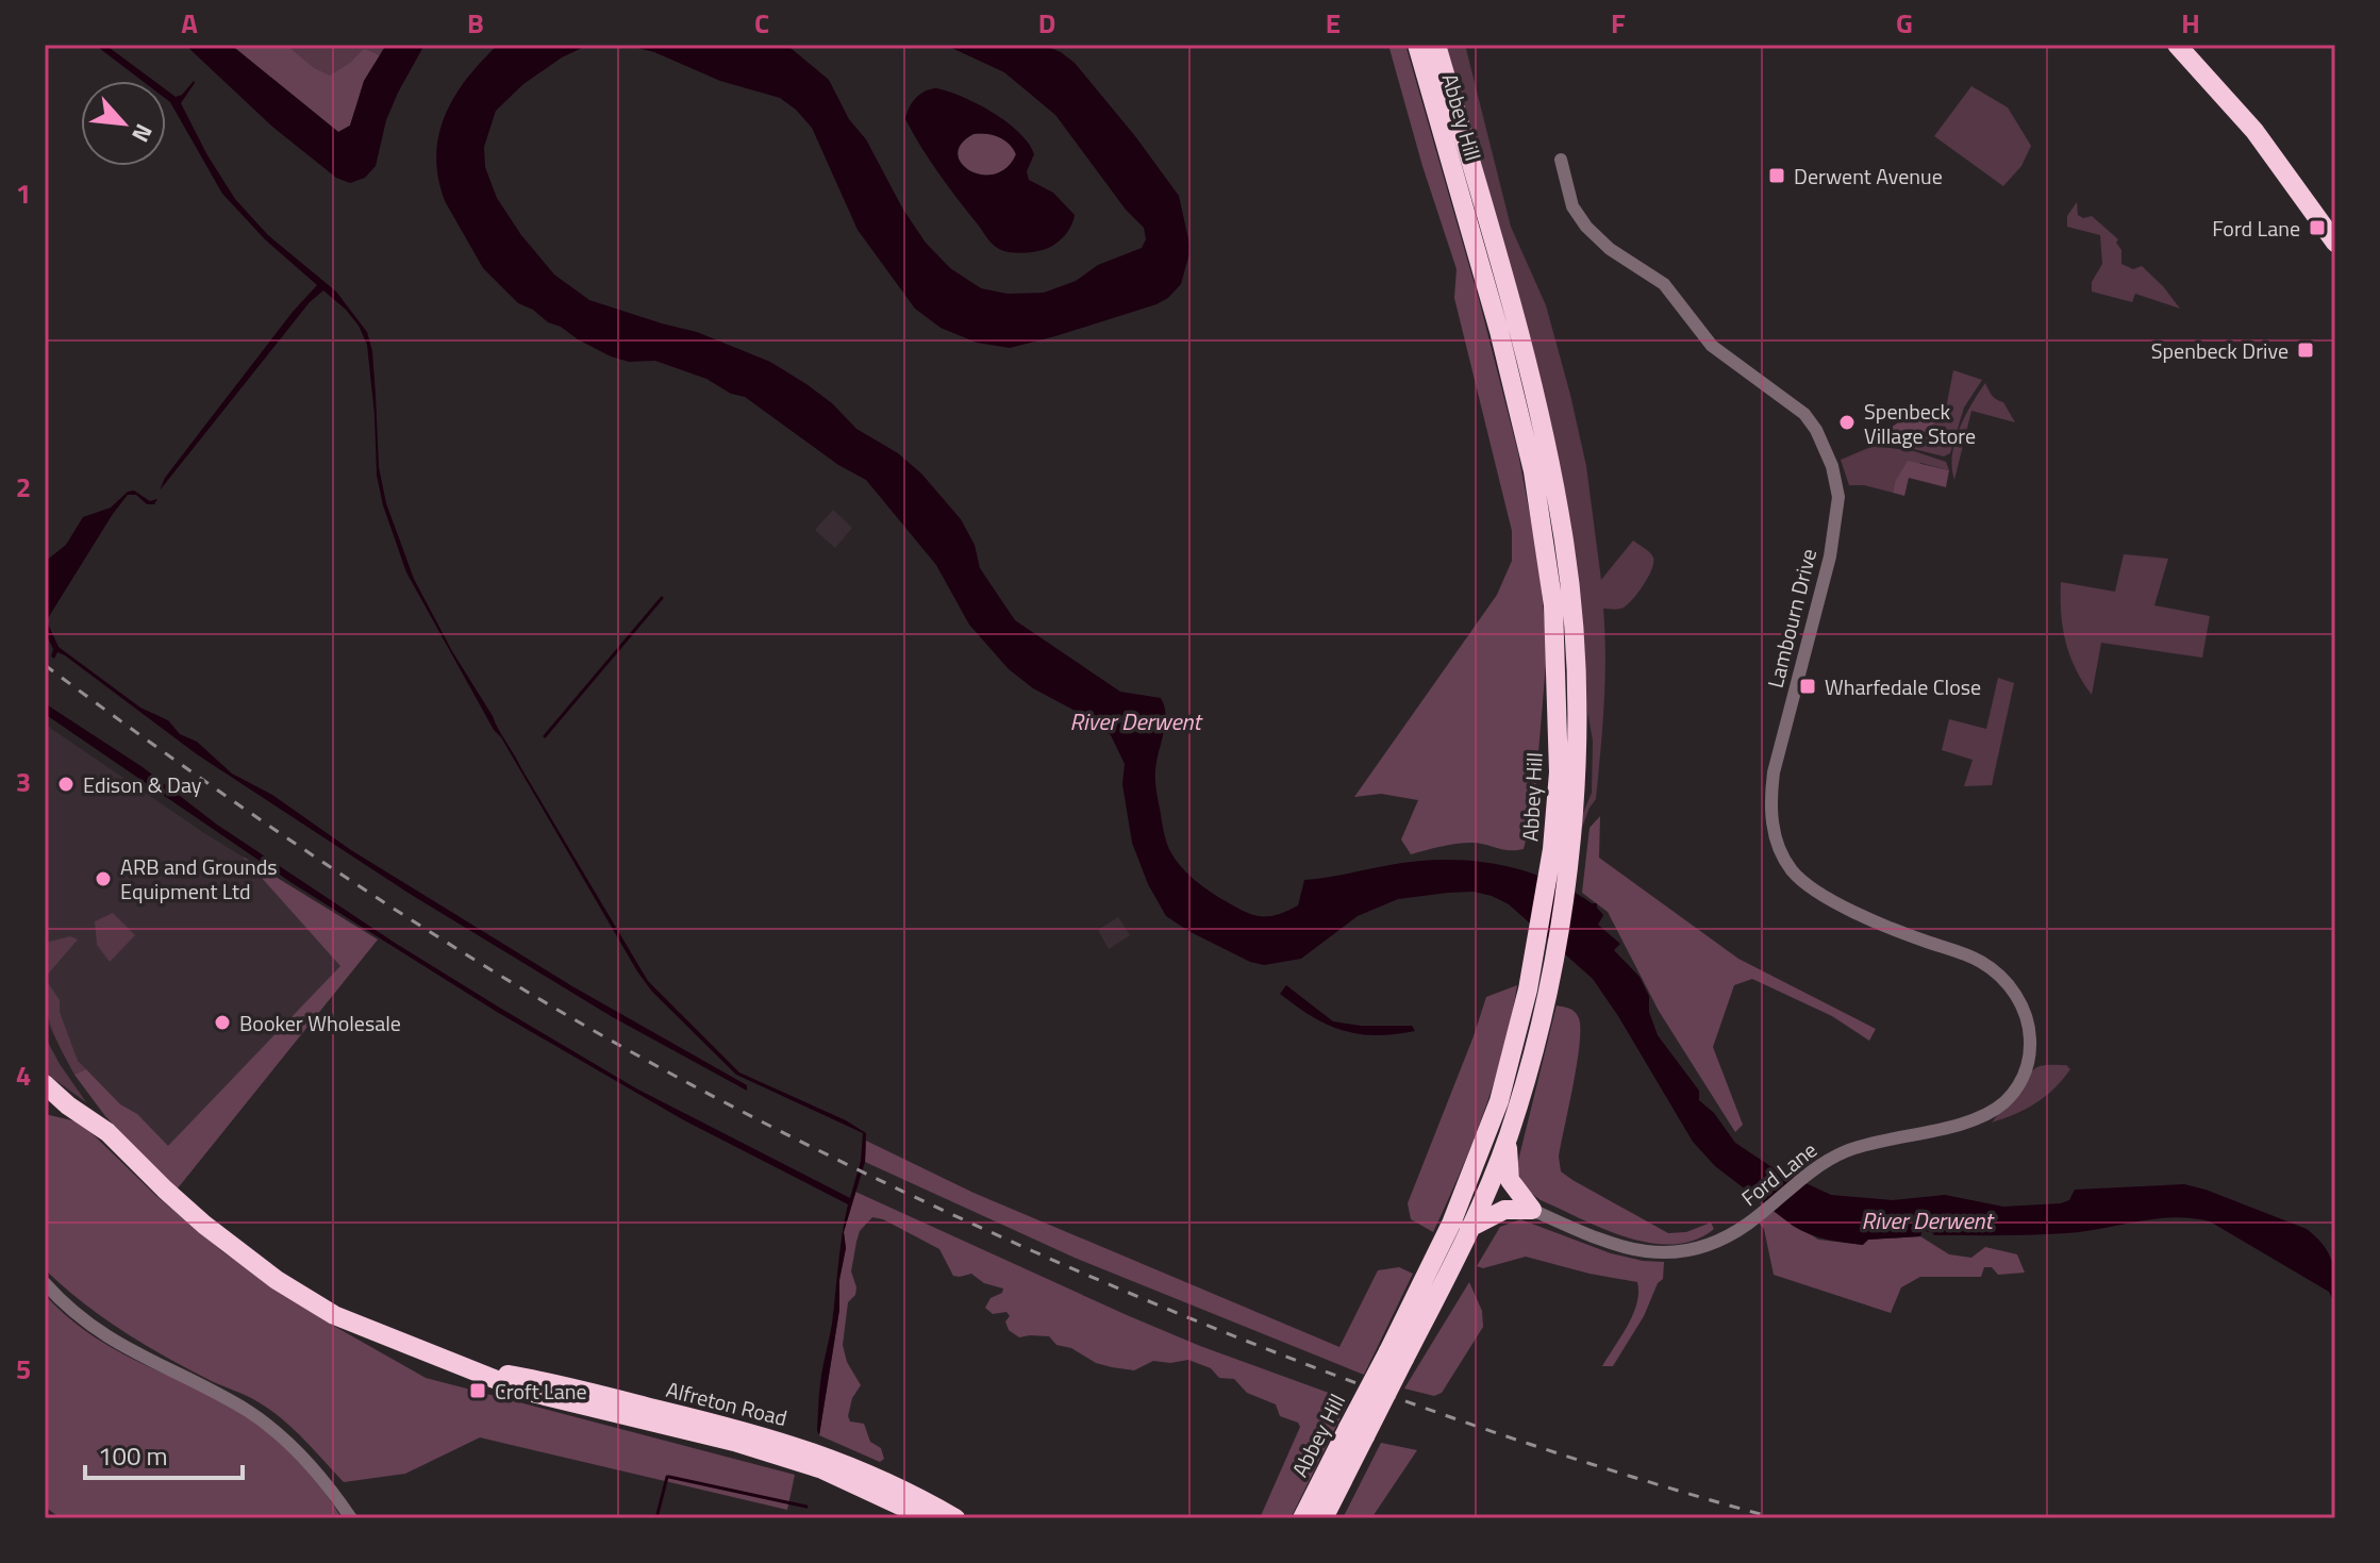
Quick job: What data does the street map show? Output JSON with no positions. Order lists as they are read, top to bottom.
{
  "streets": {
    "highway": ["Abbey Hill", "Alfreton Road"],
    "street": ["Lambourn Drive", "Ford Lane"]
  },
  "crossings": [
    ["Lambourn Drive", "Ford Lane"]
  ],
  "water": ["River Derwent"],
  "places": {
    "transit": [
      "Derwent Avenue",
      "Ford Lane",
      "Spenbeck Drive",
      "Wharfedale Close",
      "Croft Lane"
    ],
    "other": [
      "Spenbeck Village Store",
      "Edison & Day",
      "ARB and Grounds Equipment Ltd",
      "Booker Wholesale"
    ]
  },
  "scale_bar": "100 m",
  "north": "bottom right",
  "grid": {
    "columns": [
      "A",
      "B",
      "C",
      "D",
      "E",
      "F",
      "G",
      "H"
    ],
    "rows": [
      "1",
      "2",
      "3",
      "4",
      "5"
    ]
  }
}
